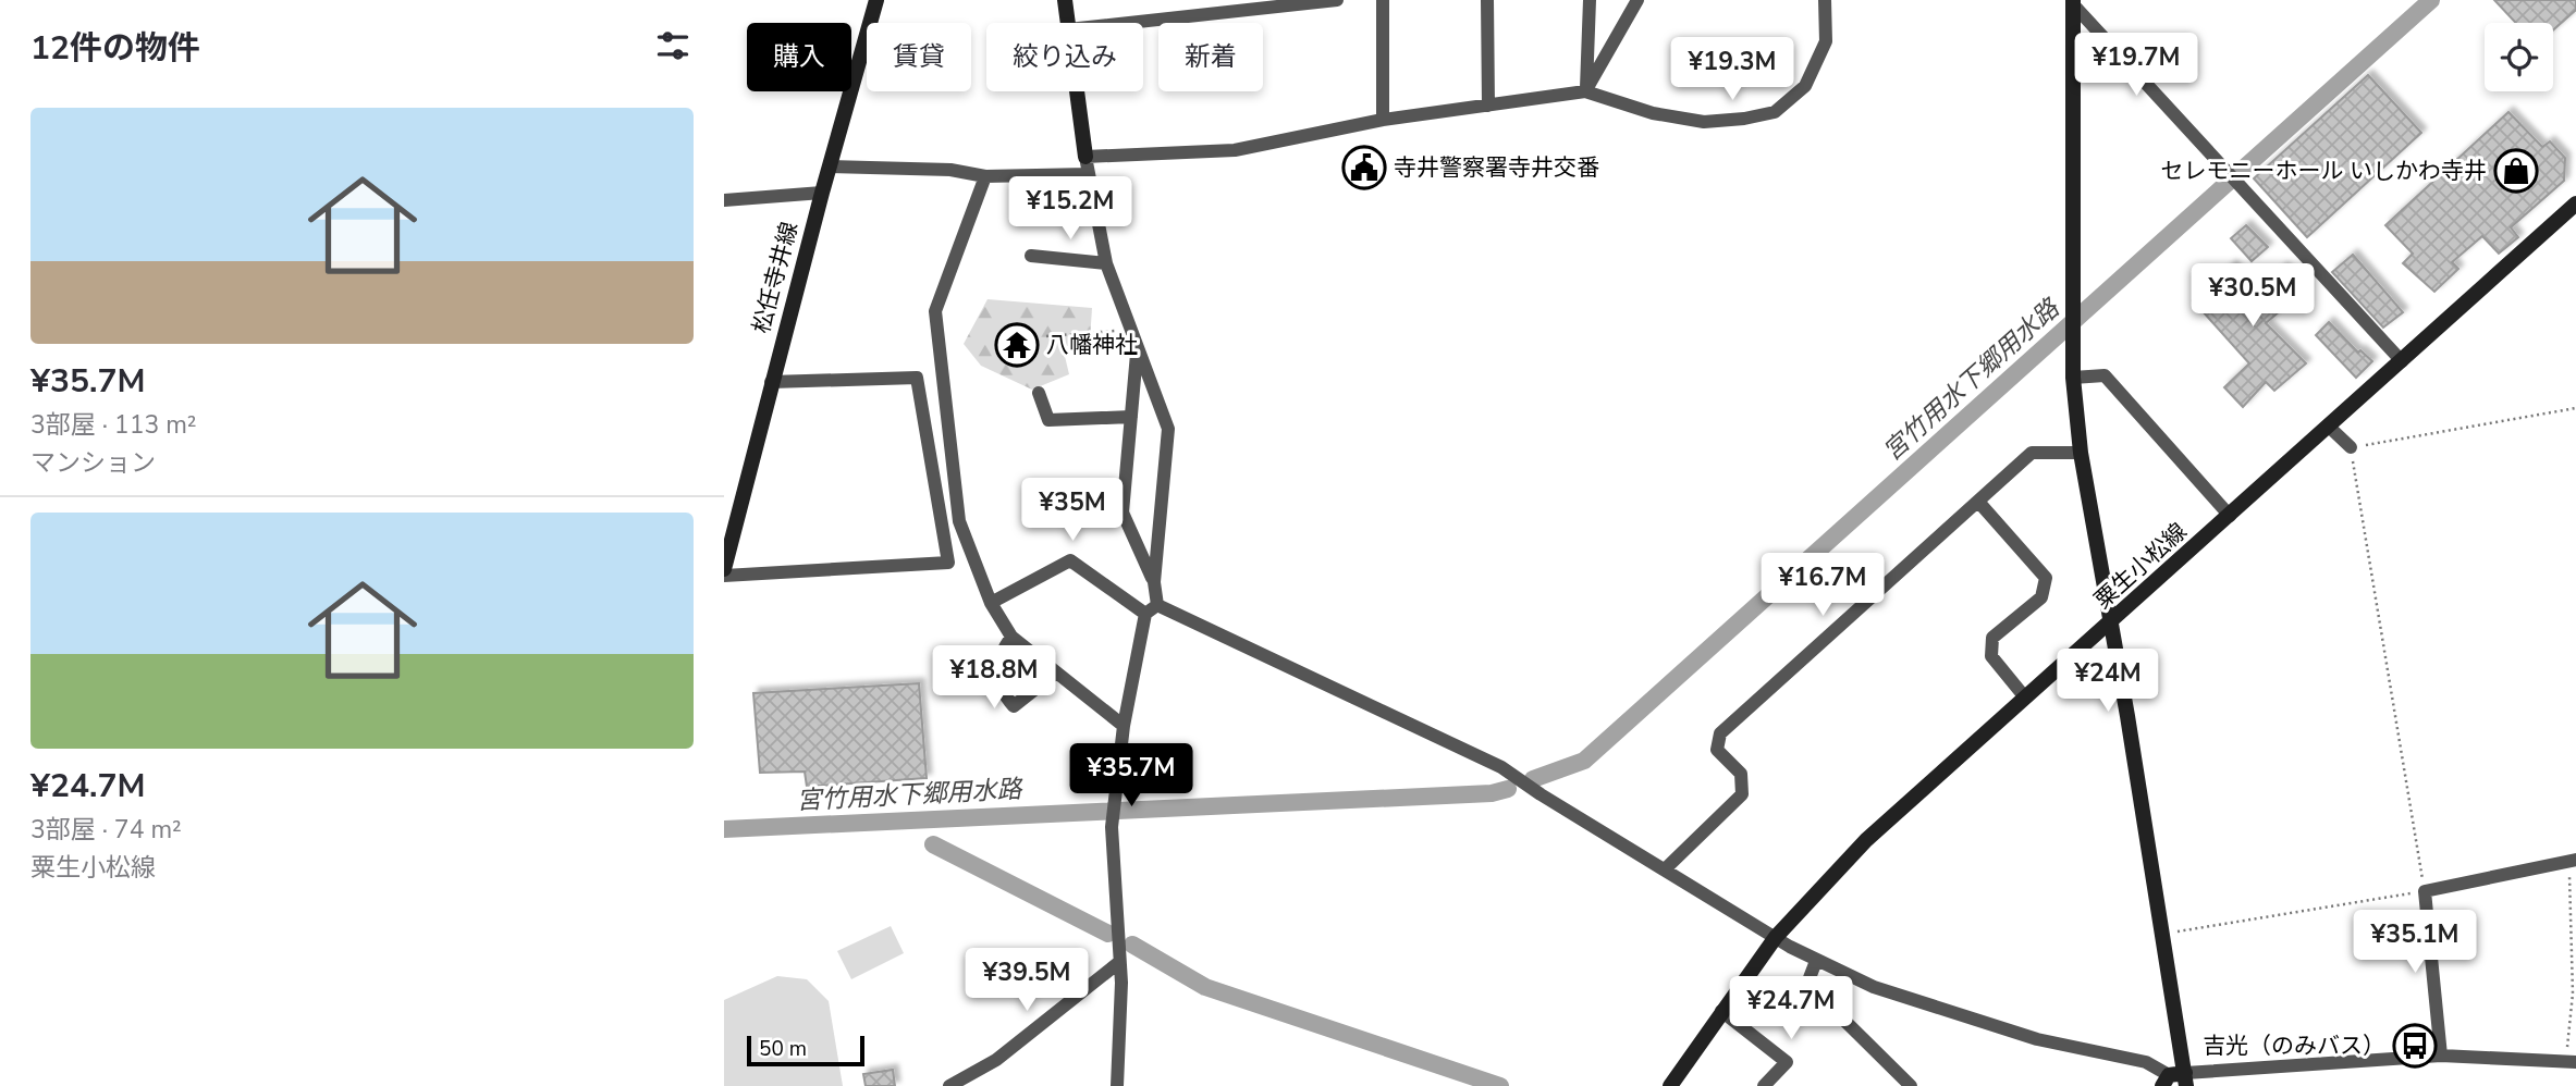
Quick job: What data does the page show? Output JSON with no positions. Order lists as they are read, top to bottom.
{
  "streets": {
    "main road": ["松任寺井線", "粟生小松線"]
  },
  "water": ["宮竹用水下郷用水路"],
  "places": {
    "public building": ["寺井警察署寺井交番"],
    "shop": ["セレモニーホール いしかわ寺井"],
    "temple": ["八幡神社"],
    "bus stop": ["吉光（のみバス）"]
  },
  "scale_bar": "50 m",
  "page": {
    "heading": "12件の物件",
    "chip": [
      "購入",
      "賃貸",
      "絞り込み",
      "新着"
    ],
    "price": [
      "¥19.7M",
      "¥19.3M",
      "¥15.2M",
      "¥30.5M",
      "¥35M",
      "¥16.7M",
      "¥18.8M",
      "¥24M",
      "¥35.7M",
      "¥35.1M",
      "¥39.5M",
      "¥24.7M"
    ],
    "list": [
      {
        "name": "¥35.7M",
        "note": "3部屋 · 113 m² · マンション"
      },
      {
        "name": "¥24.7M",
        "note": "3部屋 · 74 m² · 粟生小松線"
      }
    ],
    "scale": "50 m"
  }
}
